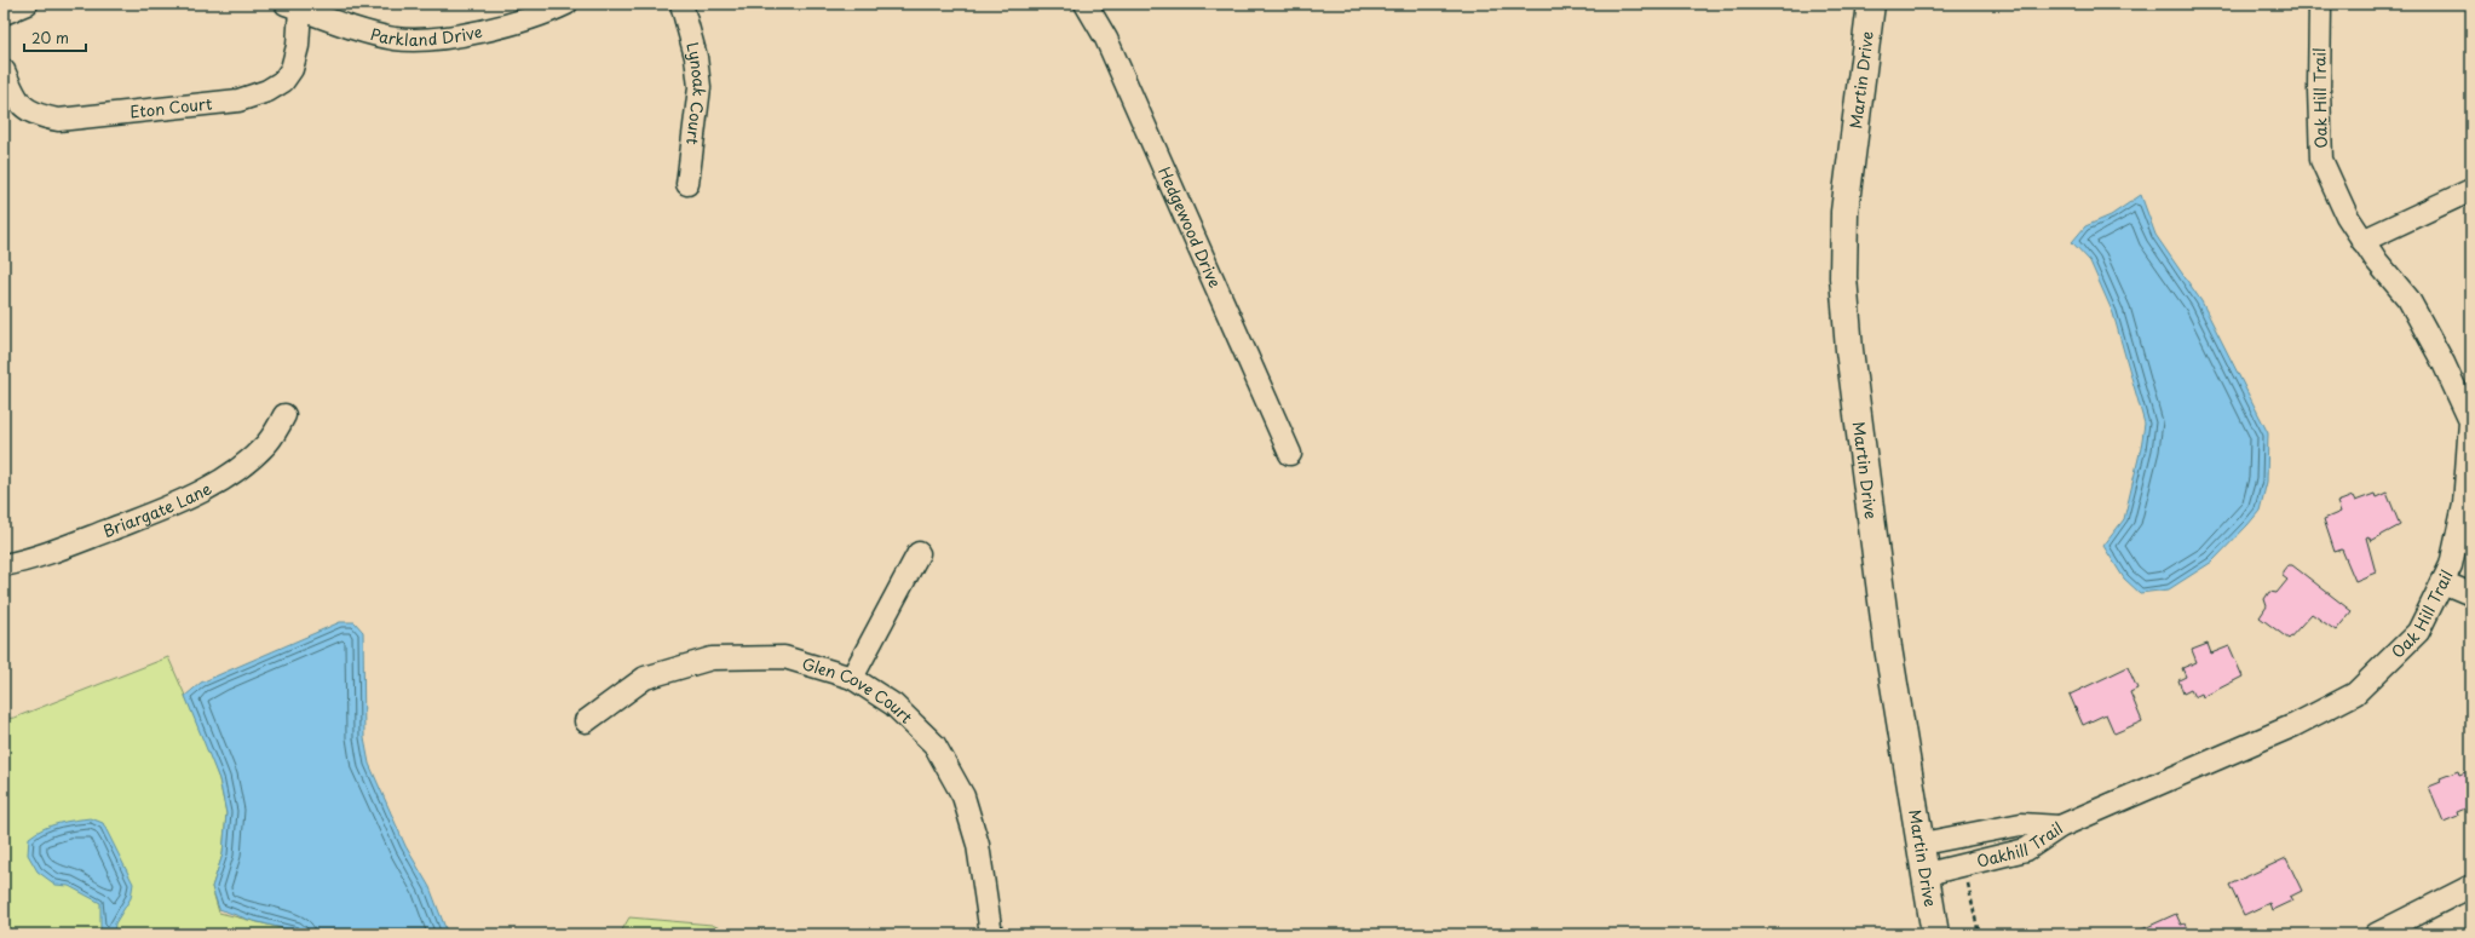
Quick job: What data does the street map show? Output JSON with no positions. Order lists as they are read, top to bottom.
{
  "streets": {
    "street": [
      "Parkland Drive",
      "Martin Drive",
      "Lynoak Court",
      "Oak Hill Trail",
      "Eton Court",
      "Hedgewood Drive",
      "Briargate Lane",
      "Glen Cove Court",
      "Oakhill Trail"
    ]
  },
  "crossings": [
    ["Parkland Drive", "Eton Court"],
    ["Martin Drive", "Oakhill Trail"],
    ["Oak Hill Trail", "Oakhill Trail"]
  ],
  "scale_bar": "20 m"
}
